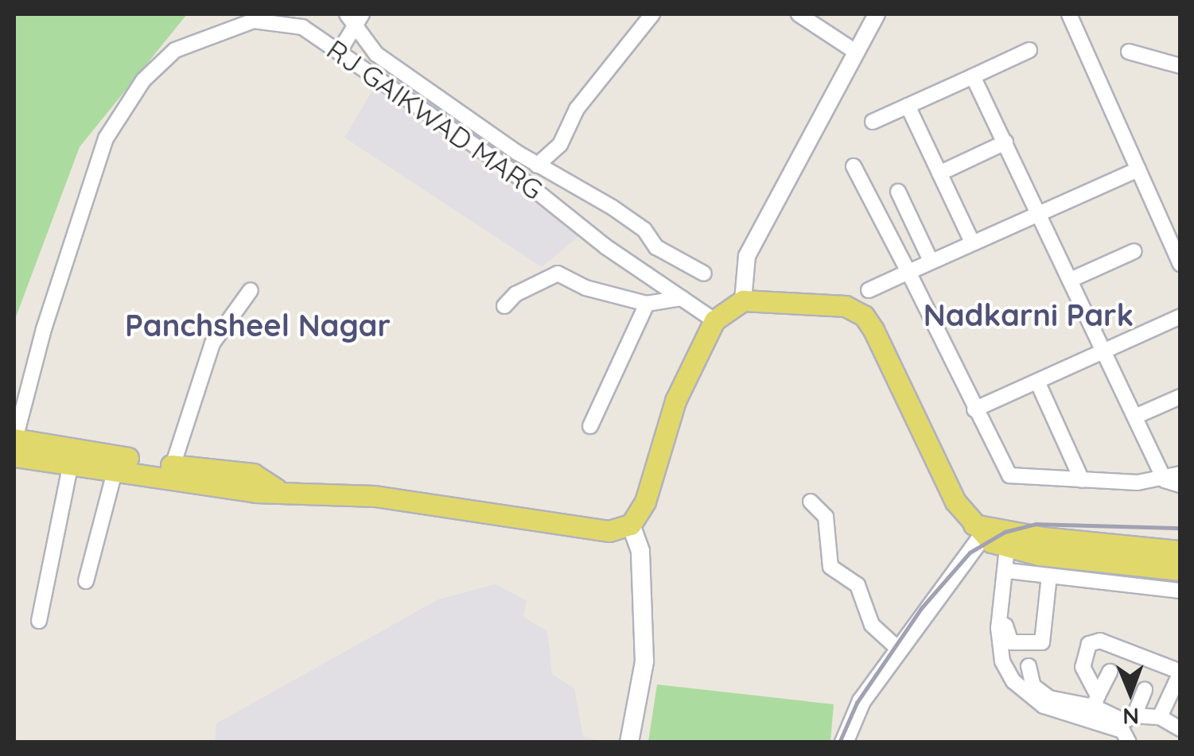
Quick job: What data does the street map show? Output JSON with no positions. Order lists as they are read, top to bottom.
{
  "streets": {
    "street": ["RJ GAIKWAD MARG"]
  },
  "districts": ["Nadkarni Park", "Panchsheel Nagar"],
  "north": "bottom"
}
